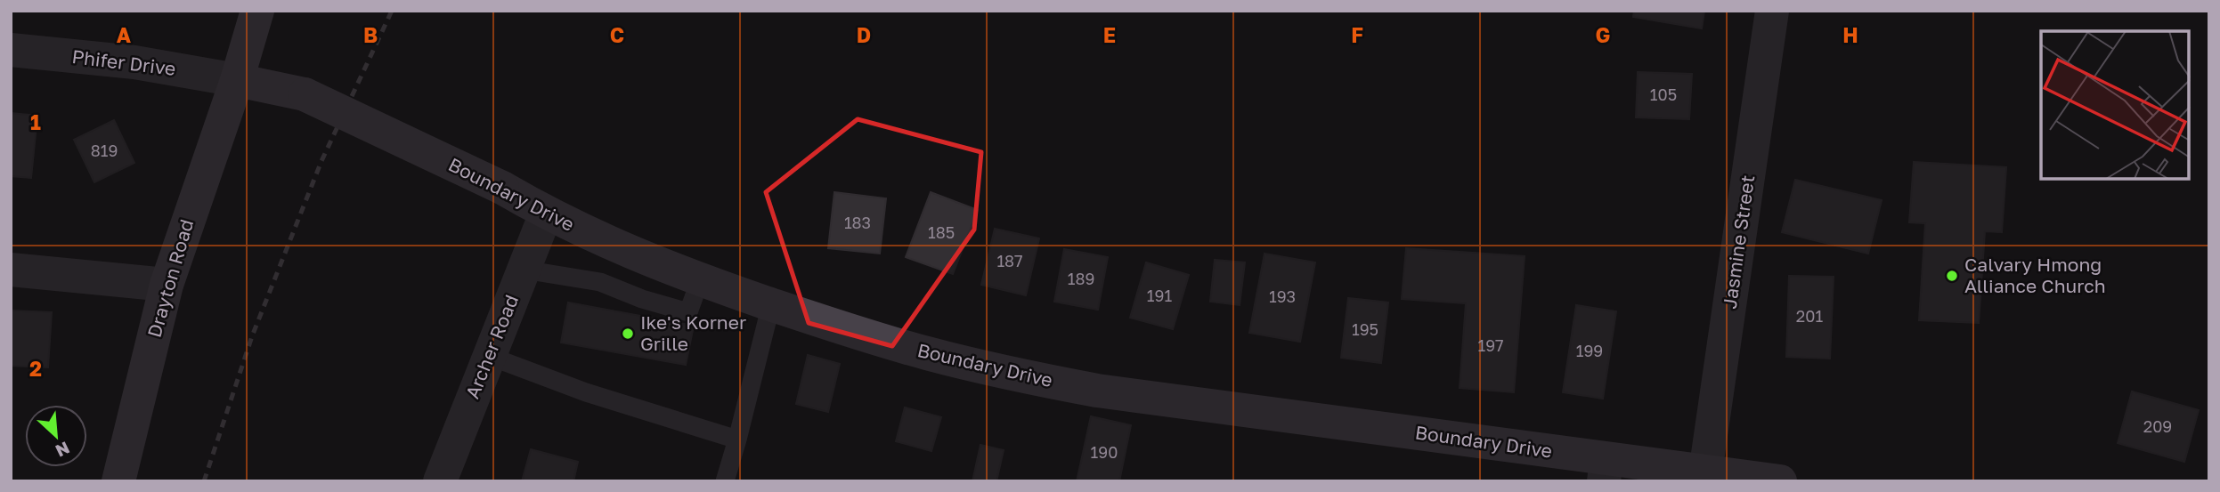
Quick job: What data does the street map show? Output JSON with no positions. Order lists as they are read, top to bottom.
{
  "streets": {
    "street": [
      "Phifer Drive",
      "Boundary Drive",
      "Jasmine Street",
      "Drayton Road",
      "Archer Road"
    ]
  },
  "crossings": [
    ["Phifer Drive", "Boundary Drive"],
    ["Phifer Drive", "Drayton Road"],
    ["Boundary Drive", "Jasmine Street"],
    ["Boundary Drive", "Drayton Road"],
    ["Boundary Drive", "Archer Road"]
  ],
  "places": ["Calvary Hmong Alliance Church", "Ike's Korner Grille"],
  "house_numbers": [
    "105",
    "819",
    "183",
    "185",
    "187",
    "189",
    "191",
    "193",
    "201",
    "195",
    "197",
    "199",
    "209",
    "190"
  ],
  "north": "bottom right",
  "grid": {
    "columns": [
      "A",
      "B",
      "C",
      "D",
      "E",
      "F",
      "G",
      "H"
    ],
    "rows": ["1", "2"]
  }
}
